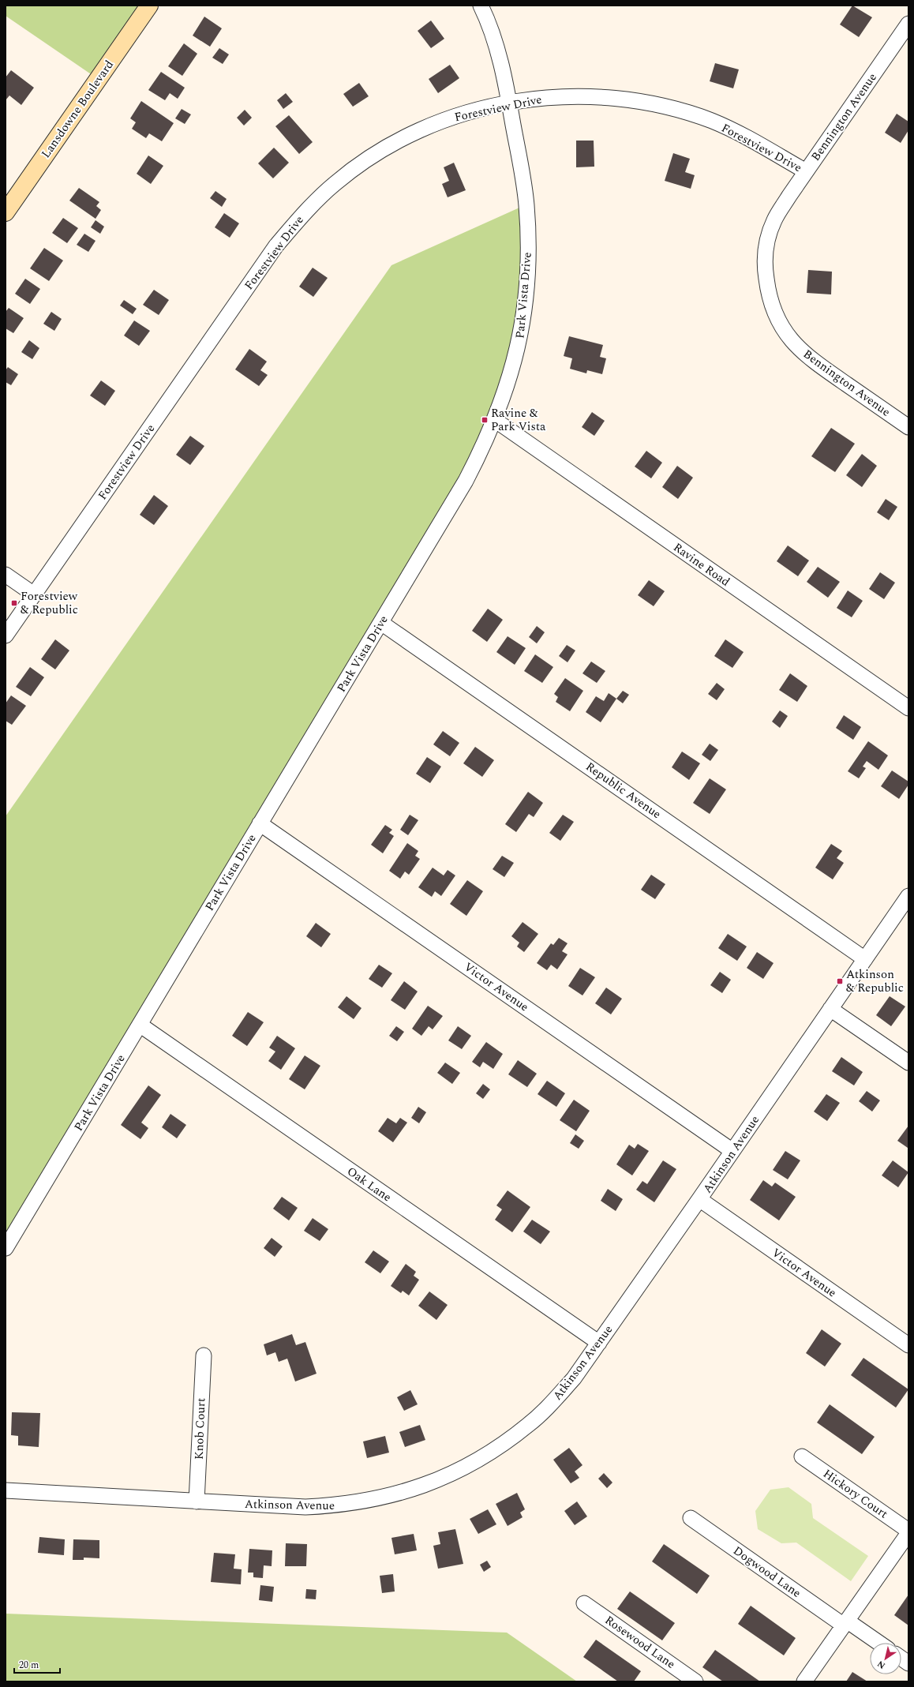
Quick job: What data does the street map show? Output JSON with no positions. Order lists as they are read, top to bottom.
{
  "streets": {
    "street": [
      "Forestview Drive",
      "Lansdowne Boulevard",
      "Bennington Avenue",
      "Park Vista Drive",
      "Ravine Road",
      "Republic Avenue",
      "Victor Avenue",
      "Atkinson Avenue",
      "Oak Lane",
      "Knob Court",
      "Hickory Court",
      "Dogwood Lane",
      "Rosewood Lane"
    ]
  },
  "crossings": [
    ["Forestview Drive", "Bennington Avenue"],
    ["Forestview Drive", "Park Vista Drive"],
    ["Park Vista Drive", "Ravine Road"],
    ["Park Vista Drive", "Republic Avenue"],
    ["Park Vista Drive", "Victor Avenue"],
    ["Park Vista Drive", "Oak Lane"],
    ["Republic Avenue", "Atkinson Avenue"],
    ["Victor Avenue", "Atkinson Avenue"],
    ["Atkinson Avenue", "Oak Lane"],
    ["Atkinson Avenue", "Knob Court"]
  ],
  "places": {
    "transit": ["Ravine & Park Vista", "Forestview & Republic", "Atkinson & Republic"]
  },
  "scale_bar": "20 m",
  "north": "bottom left"
}
